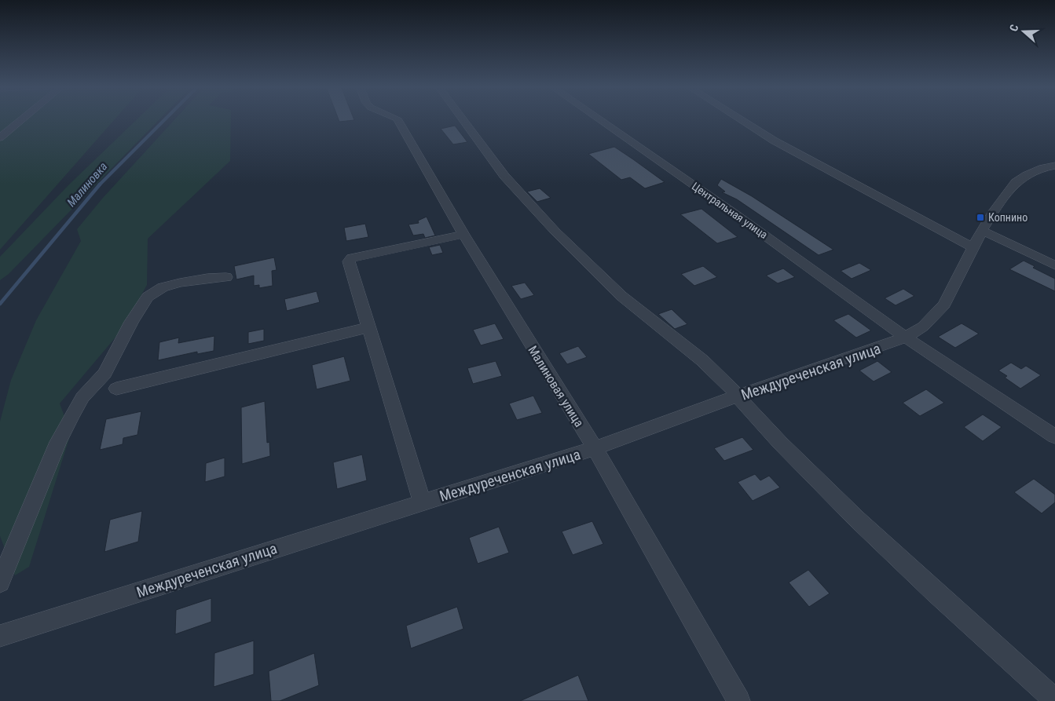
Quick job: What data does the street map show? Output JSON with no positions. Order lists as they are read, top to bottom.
{
  "streets": {
    "street": ["Центральная улица", "Междуреченская улица", "Малиновая улица"]
  },
  "crossings": [
    ["Центральная улица", "Междуреченская улица"],
    ["Междуреченская улица", "Малиновая улица"]
  ],
  "water": ["Малиновка"],
  "places": {
    "transit": ["Копнино"]
  },
  "north": "left"
}
